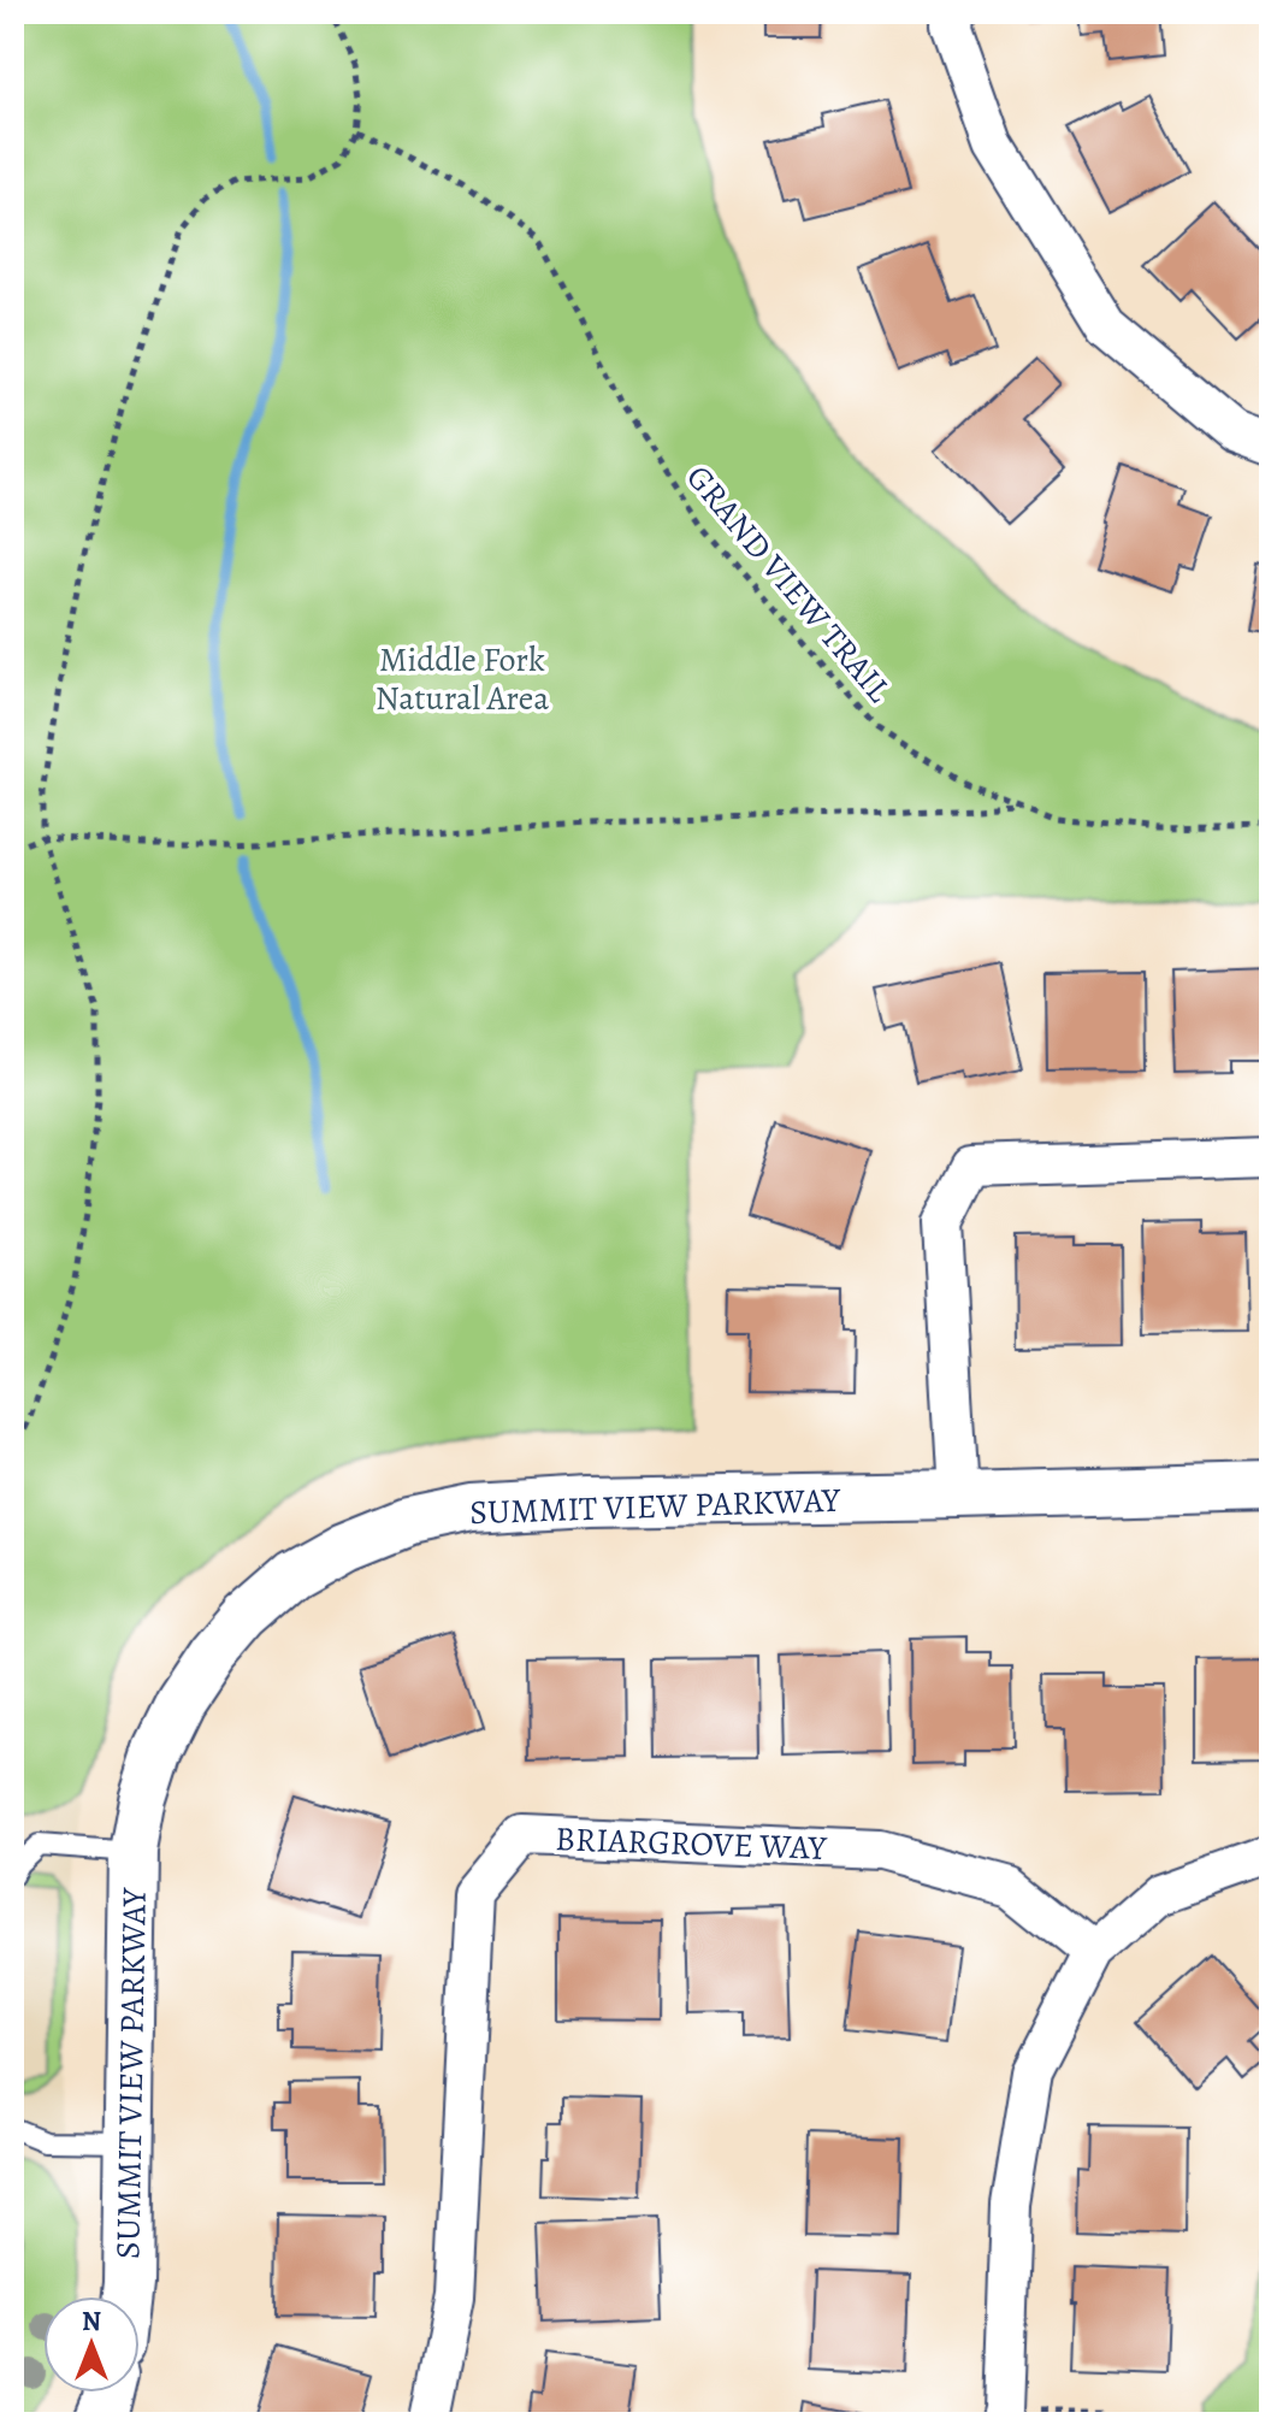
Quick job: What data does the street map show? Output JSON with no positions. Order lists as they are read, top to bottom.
{
  "streets": {
    "street": ["SUMMIT VIEW PARKWAY", "BRIARGROVE WAY"],
    "path": ["GRAND VIEW TRAIL"]
  },
  "parks": ["Middle Fork Natural Area"],
  "north": "top"
}
